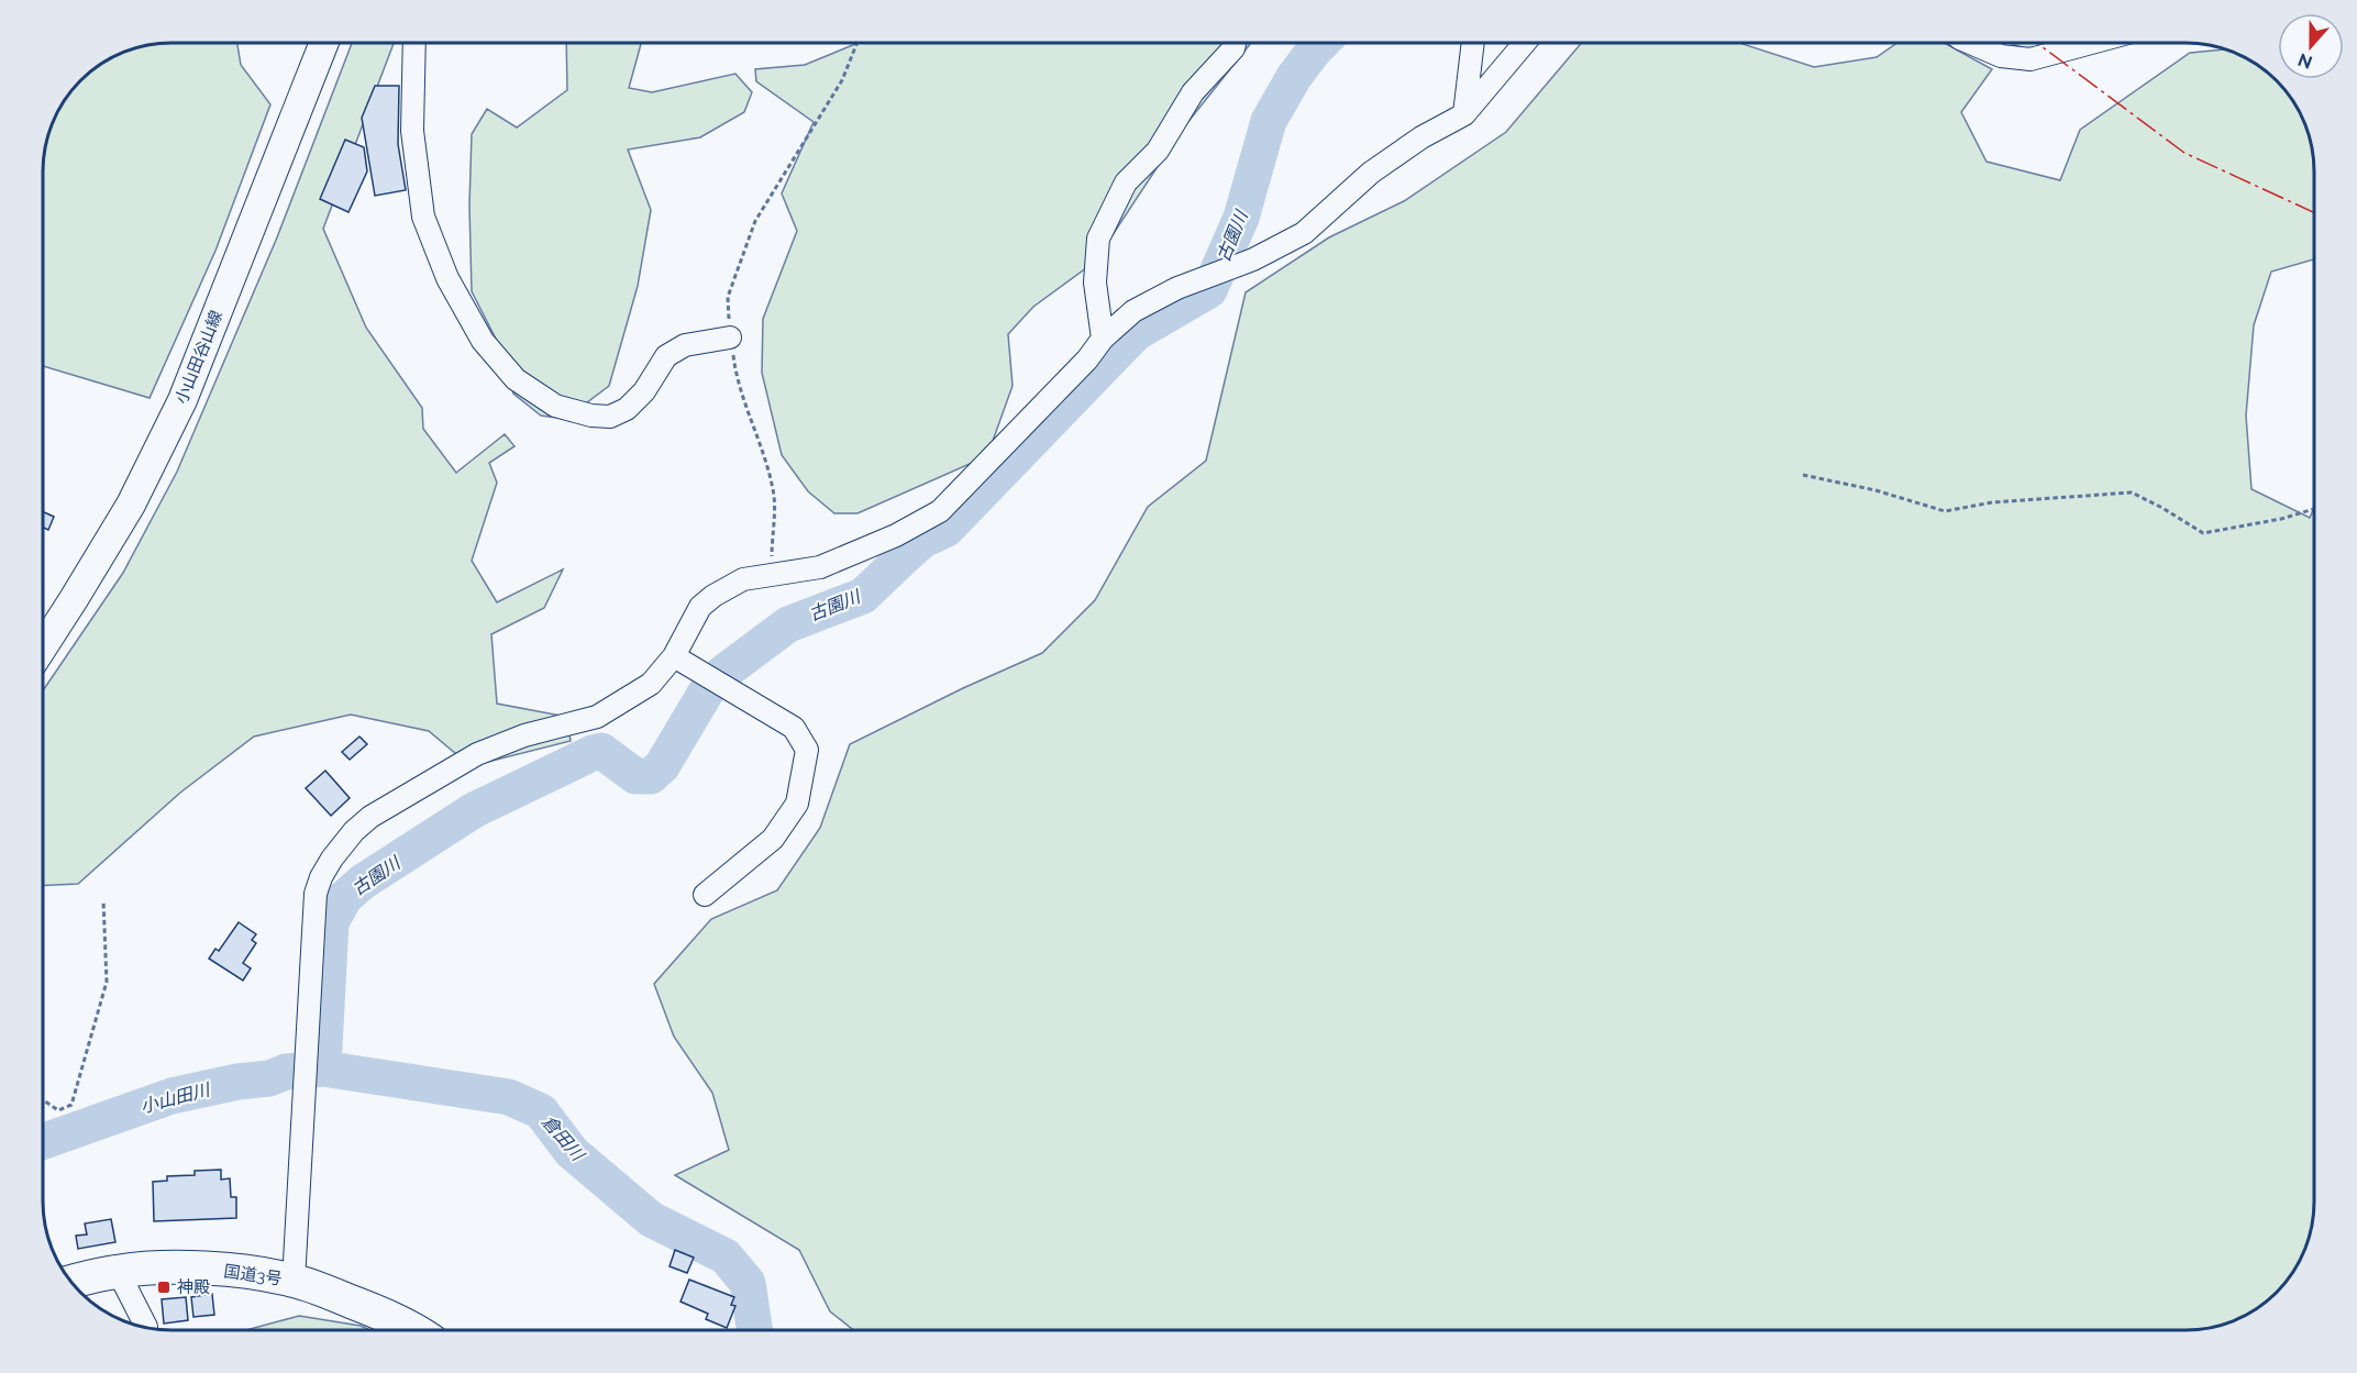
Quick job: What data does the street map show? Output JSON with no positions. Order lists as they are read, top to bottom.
{
  "streets": {
    "highway": ["国道3号"],
    "main road": ["小山田谷山線"]
  },
  "water": ["古園川", "小山田川", "倉田川"],
  "places": {
    "transit": ["神殿"]
  },
  "north": "bottom"
}
